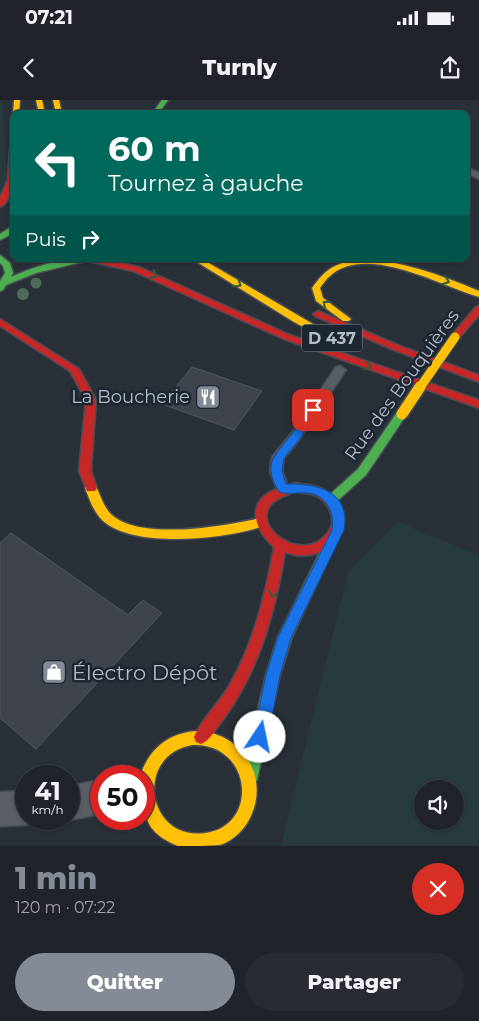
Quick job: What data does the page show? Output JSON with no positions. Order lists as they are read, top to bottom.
{
  "streets": {
    "main road": ["D 437", "Rue des Bouquières"]
  },
  "places": {
    "restaurant": ["La Boucherie"],
    "shop": ["Électro Dépôt"]
  },
  "page": {
    "status": "07:21",
    "header": "Turnly",
    "turn": ["60 m", "Tournez à gauche"],
    "then": "Puis",
    "speed": "41 km/h",
    "limit": "50",
    "heading": ["1 min", "120 m · 07:22"],
    "buttons": ["Quitter", "Partager"]
  }
}
